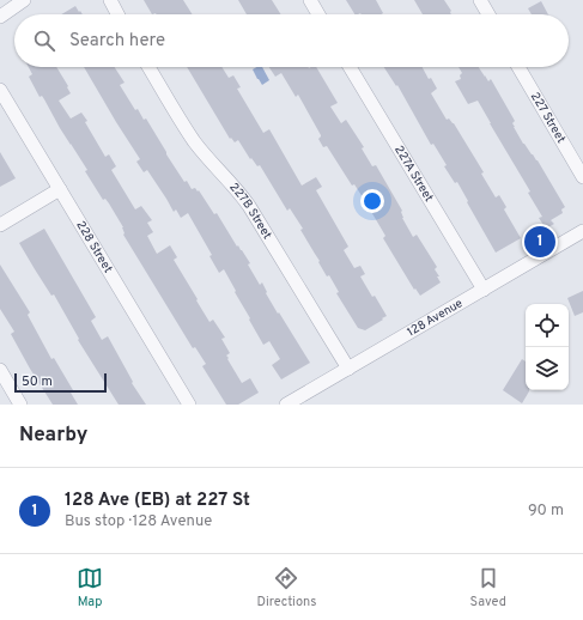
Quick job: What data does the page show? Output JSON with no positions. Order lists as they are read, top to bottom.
{
  "streets": {
    "street": [
      "227 Street",
      "227A Street",
      "227B Street",
      "228 Street",
      "128 Avenue"
    ]
  },
  "crossings": [
    ["227A Street", "128 Avenue"],
    ["227B Street", "128 Avenue"]
  ],
  "scale_bar": "50 m",
  "page": {
    "search": "Search here",
    "pins": "1",
    "scale": "50 m",
    "heading": "Nearby",
    "list": [
      {
        "mark": "1",
        "name": "128 Ave (EB) at 227 St",
        "note": "Bus stop · 128 Avenue",
        "value": "90 m"
      }
    ],
    "nav": ["Map", "Directions", "Saved"]
  }
}
